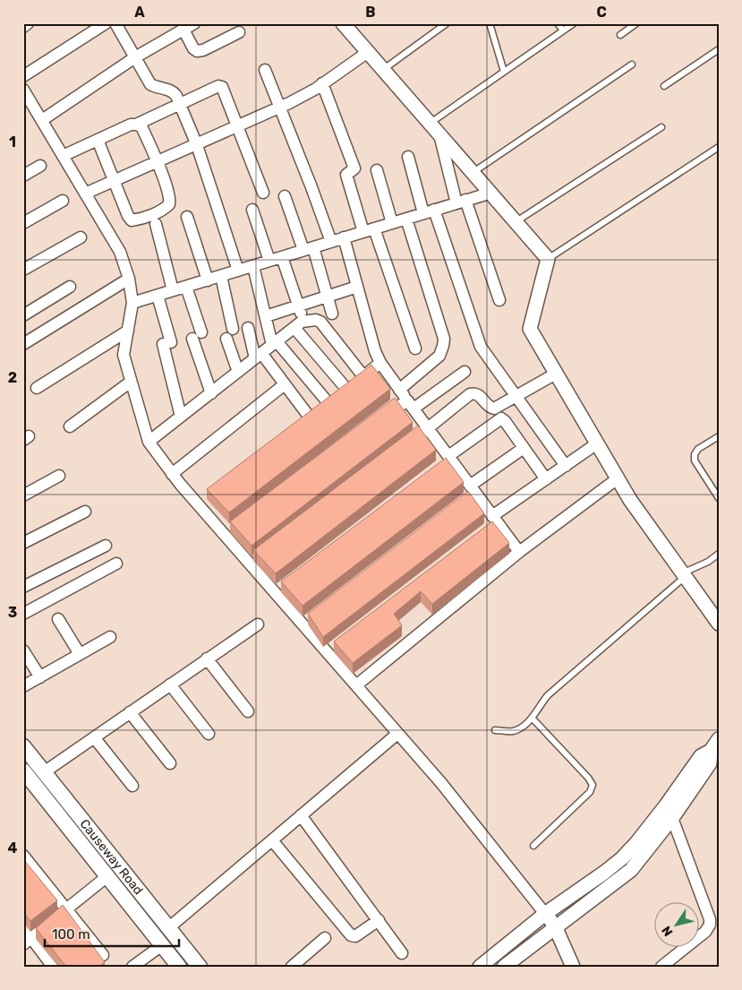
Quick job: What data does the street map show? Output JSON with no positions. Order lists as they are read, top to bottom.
{
  "streets": {
    "main road": ["Causeway Road"]
  },
  "scale_bar": "100 m",
  "north": "bottom left",
  "grid": {
    "columns": ["A", "B", "C"],
    "rows": [
      "1",
      "2",
      "3",
      "4"
    ]
  }
}
